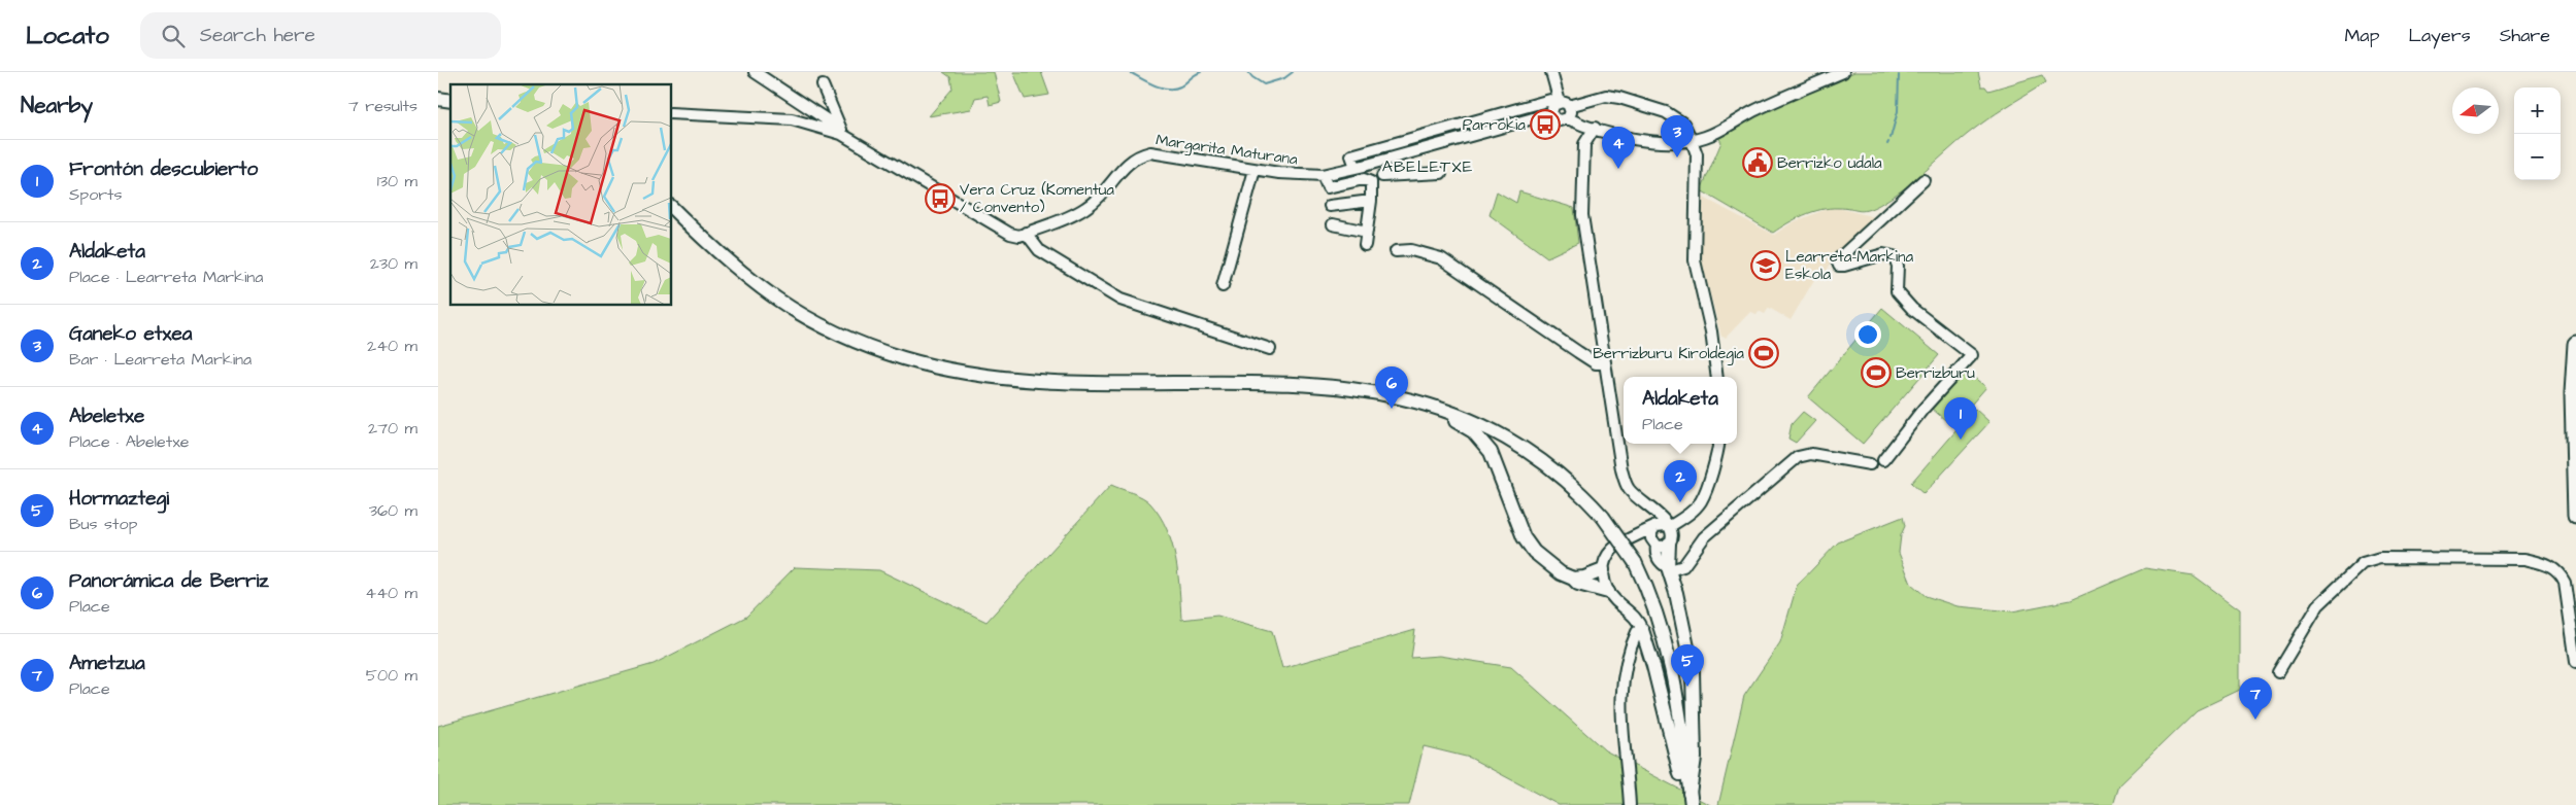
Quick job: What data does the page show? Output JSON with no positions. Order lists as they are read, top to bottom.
{
  "streets": {
    "street": ["Margarita Maturana"]
  },
  "districts": ["ABELETXE"],
  "places": {
    "bus stop": ["Parrokia", "Vera Cruz (Komentua / Convento)"],
    "public building": ["Berrizko udala"],
    "school or university": ["Learreta-Markina Eskola"],
    "sports": ["Berrizburu Kiroldegia", "Berrizburu"]
  },
  "north": "left",
  "page": {
    "header": "Locato",
    "search": "Search here",
    "nav": ["Map", "Layers", "Share"],
    "heading": ["Nearby", "7 results"],
    "map_buttons": ["+", "−"],
    "pins": [
      "3",
      "4",
      "6",
      "1",
      "2",
      "5",
      "7"
    ],
    "list": [
      {
        "mark": "1",
        "name": "Frontón descubierto",
        "note": "Sports",
        "value": "130 m"
      },
      {
        "mark": "2",
        "name": "Aldaketa",
        "note": "Place · Learreta Markina",
        "value": "230 m"
      },
      {
        "mark": "3",
        "name": "Ganeko etxea",
        "note": "Bar · Learreta Markina",
        "value": "240 m"
      },
      {
        "mark": "4",
        "name": "Abeletxe",
        "note": "Place · Abeletxe",
        "value": "270 m"
      },
      {
        "mark": "5",
        "name": "Hormaztegi",
        "note": "Bus stop",
        "value": "360 m"
      },
      {
        "mark": "6",
        "name": "Panorámica de Berriz",
        "note": "Place",
        "value": "440 m"
      },
      {
        "mark": "7",
        "name": "Ametzua",
        "note": "Place",
        "value": "500 m"
      }
    ],
    "popup": ["Aldaketa", "Place"]
  }
}
